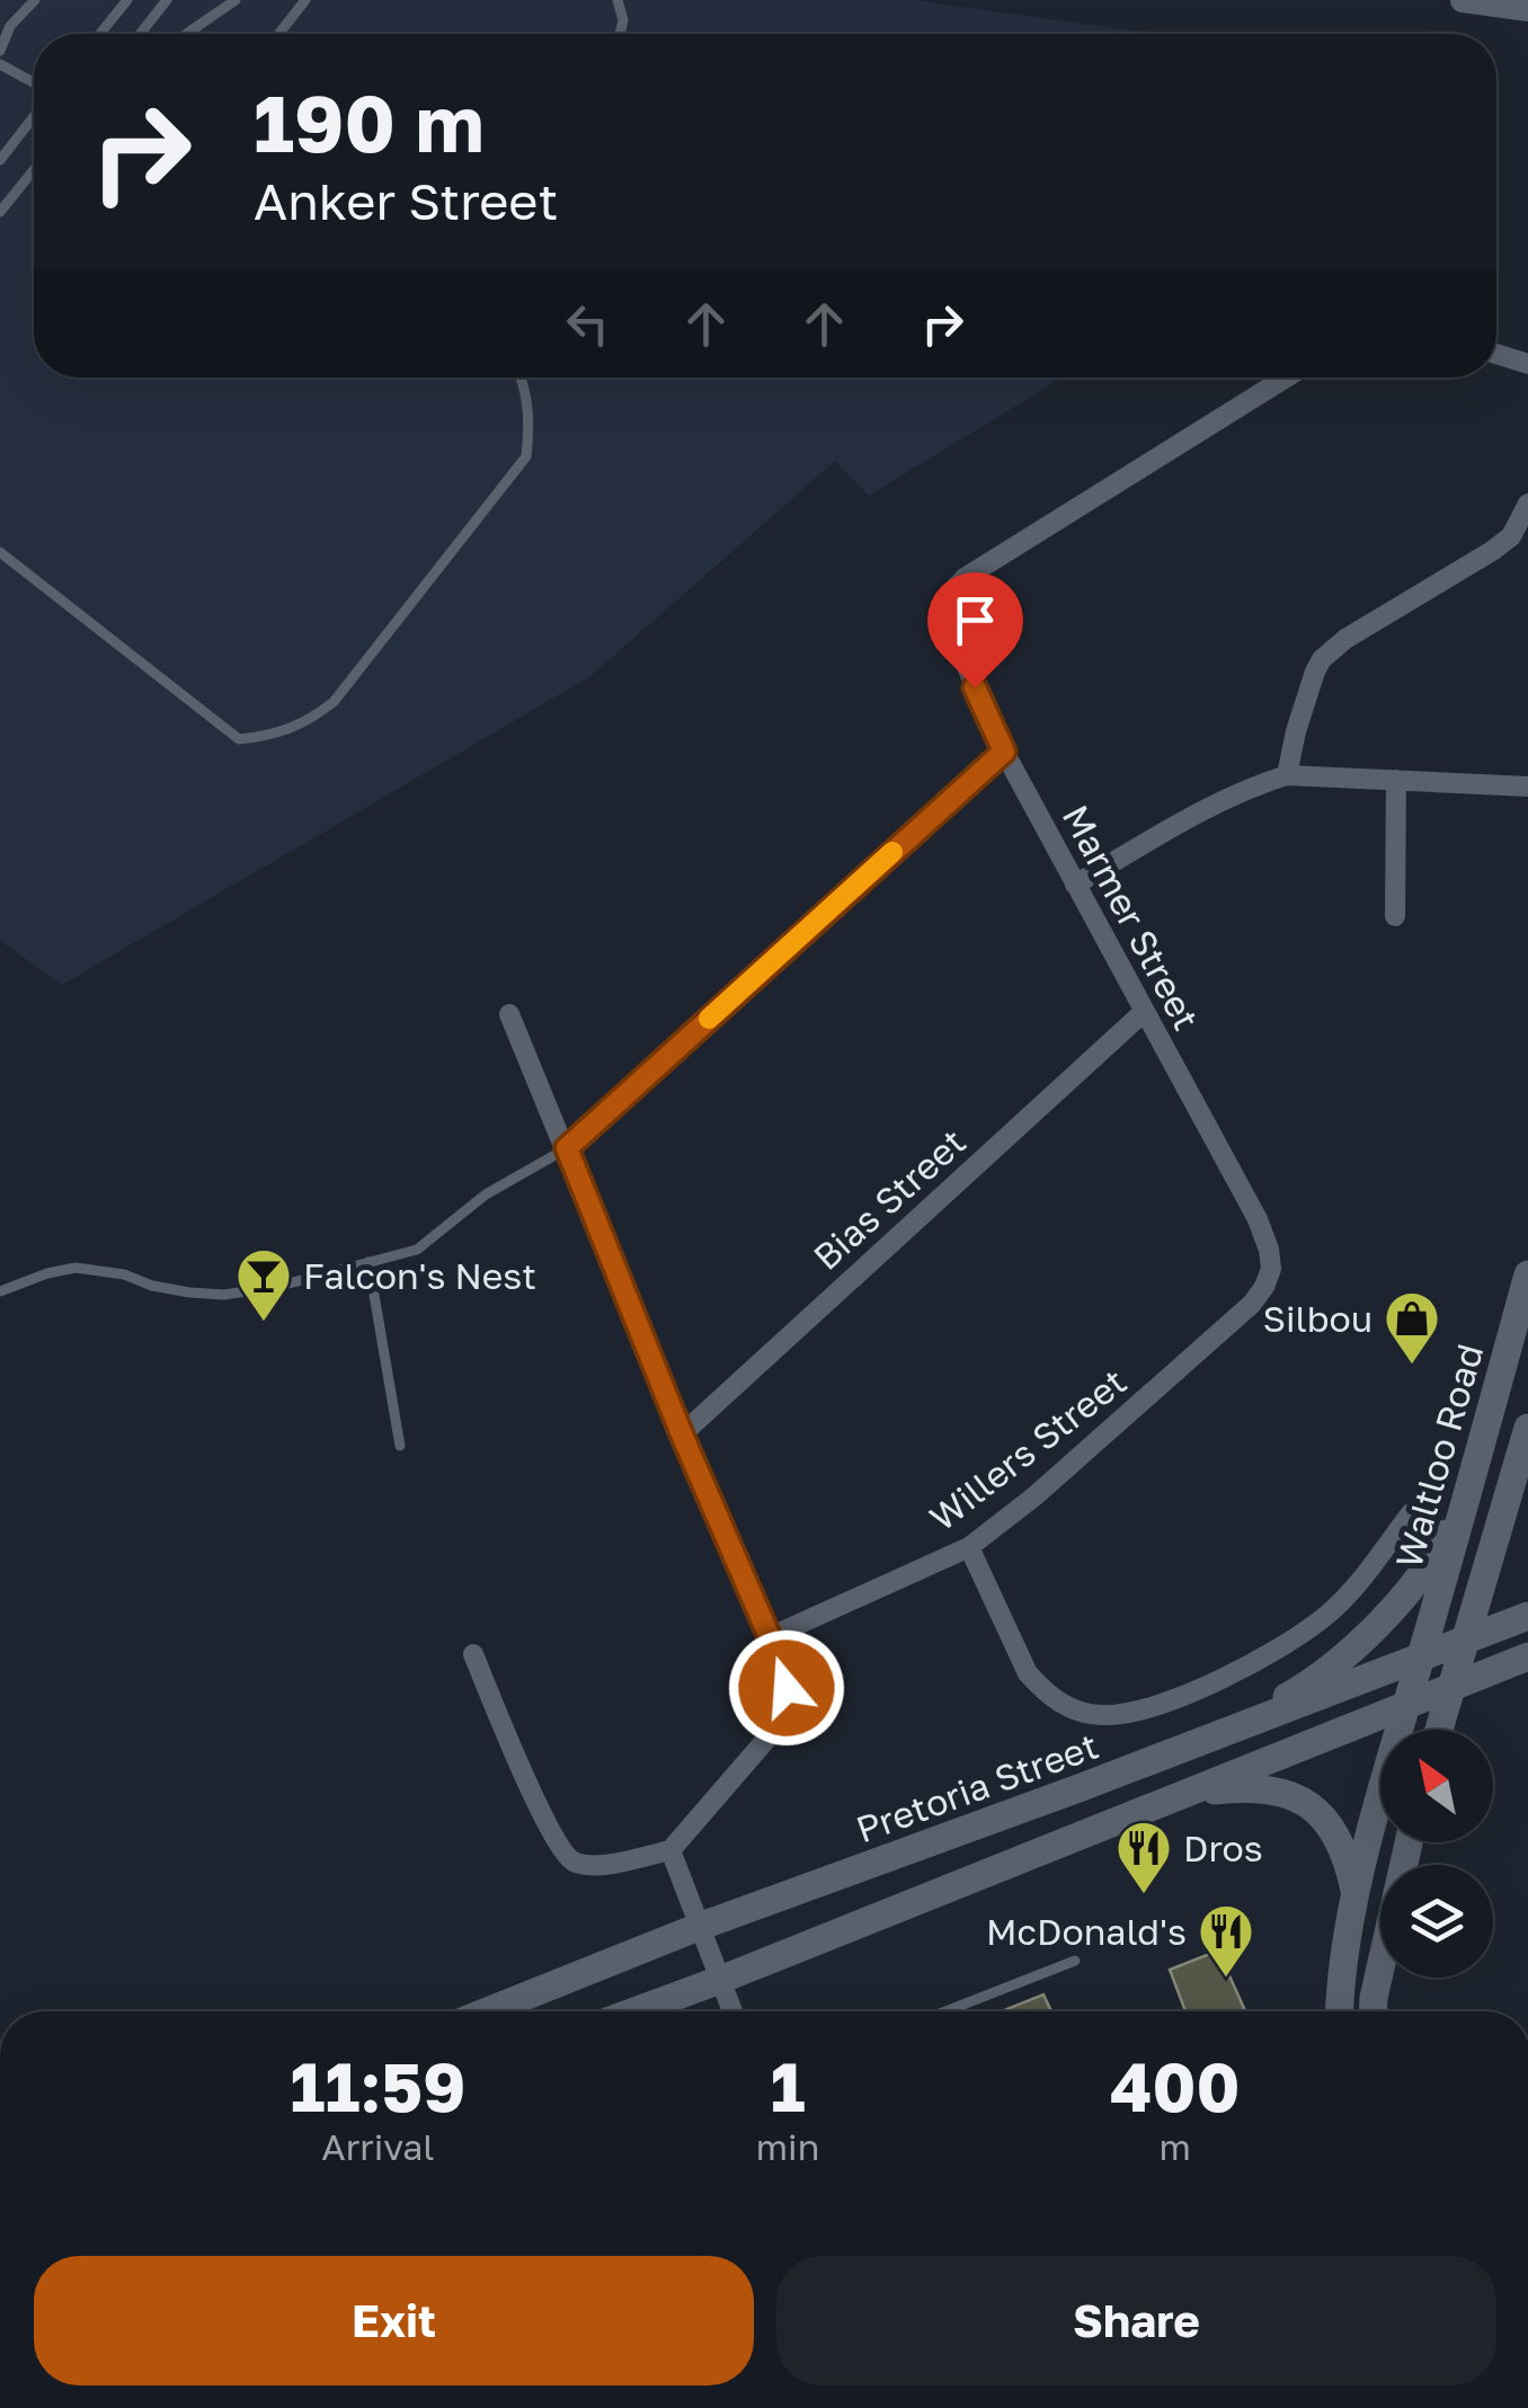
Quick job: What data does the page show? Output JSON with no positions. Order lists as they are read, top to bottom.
{
  "streets": {
    "main road": ["Waltloo Road", "Pretoria Street"],
    "street": ["Marmer Street", "Bias Street", "Willers Street"]
  },
  "crossings": [
    ["Marmer Street", "Bias Street"],
    ["Marmer Street", "Willers Street"],
    ["Waltloo Road", "Pretoria Street"]
  ],
  "places": {
    "bar": ["Falcon's Nest"],
    "shop": ["Silbou"],
    "restaurant": ["Dros", "McDonald's"]
  },
  "north": "top left",
  "page": {
    "turn": ["190 m", "Anker Street"],
    "eta": [
      "11:59",
      "Arrival",
      "1",
      "min",
      "400",
      "m"
    ],
    "buttons": ["Exit", "Share"]
  }
}
